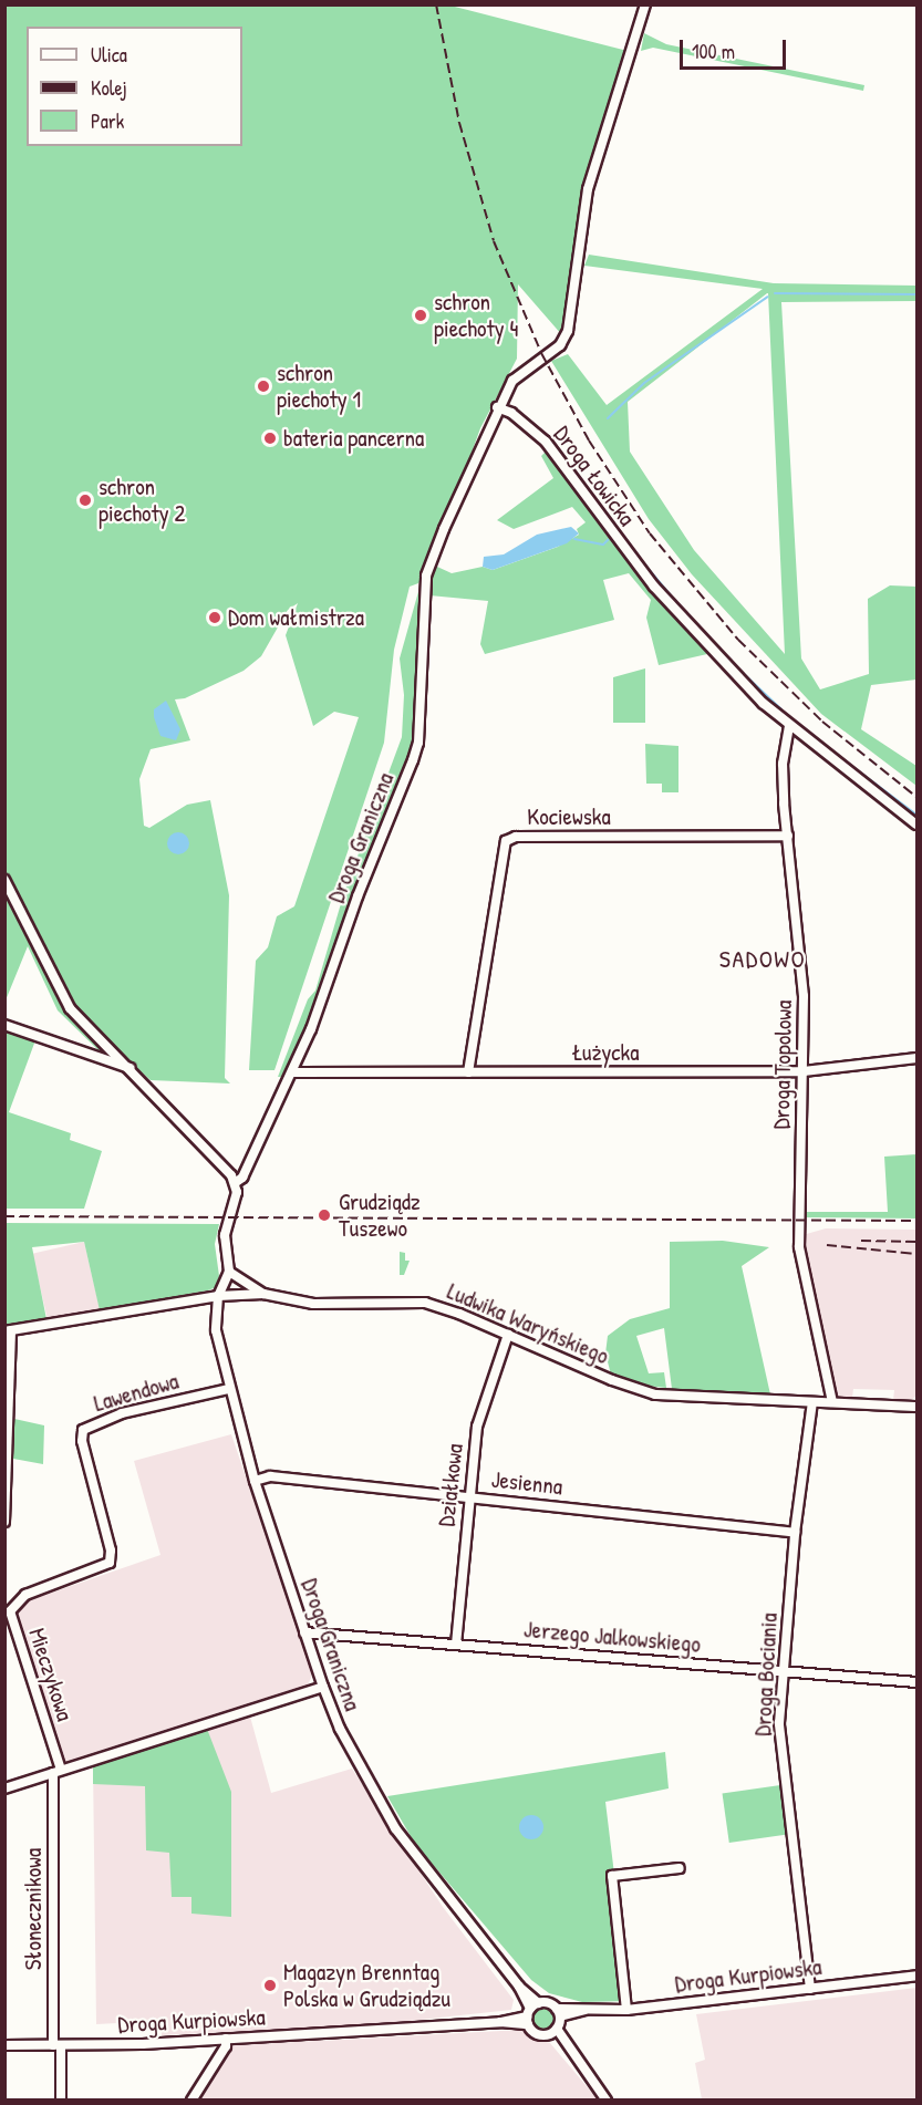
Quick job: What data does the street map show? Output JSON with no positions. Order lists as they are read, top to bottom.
{
  "streets": {
    "street": [
      "Droga Łowicka",
      "Kociewska",
      "Droga Graniczna",
      "Łużycka",
      "Droga Topolowa",
      "Ludwika Waryńskiego",
      "Lawendowa",
      "Jesienna",
      "Działkowa",
      "Jerzego Jalkowskiego",
      "Mieczykowa",
      "Droga Bociania",
      "Słonecznikowa",
      "Droga Kurpiowska"
    ]
  },
  "crossings": [
    ["Droga Łowicka", "Droga Graniczna"],
    ["Droga Łowicka", "Droga Topolowa"],
    ["Kociewska", "Łużycka"],
    ["Kociewska", "Droga Topolowa"],
    ["Droga Graniczna", "Łużycka"],
    ["Droga Graniczna", "Ludwika Waryńskiego"],
    ["Droga Graniczna", "Lawendowa"],
    ["Droga Graniczna", "Jesienna"],
    ["Droga Graniczna", "Jerzego Jalkowskiego"],
    ["Droga Graniczna", "Droga Kurpiowska"],
    ["Łużycka", "Droga Topolowa"],
    ["Droga Topolowa", "Ludwika Waryńskiego"],
    ["Ludwika Waryńskiego", "Działkowa"],
    ["Ludwika Waryńskiego", "Droga Bociania"],
    ["Lawendowa", "Mieczykowa"],
    ["Jesienna", "Działkowa"],
    ["Jesienna", "Droga Bociania"],
    ["Działkowa", "Jerzego Jalkowskiego"],
    ["Jerzego Jalkowskiego", "Droga Bociania"],
    ["Mieczykowa", "Słonecznikowa"],
    ["Droga Bociania", "Droga Kurpiowska"],
    ["Słonecznikowa", "Droga Kurpiowska"]
  ],
  "districts": ["SADOWO"],
  "places": [
    "schron piechoty 4",
    "schron piechoty 1",
    "bateria pancerna",
    "schron piechoty 2",
    "Dom wałmistrza",
    "Grudziądz Tuszewo",
    "Magazyn Brenntag Polska w Grudziądzu"
  ],
  "legend": ["Ulica", "Kolej", "Park"],
  "scale_bar": "100 m"
}
